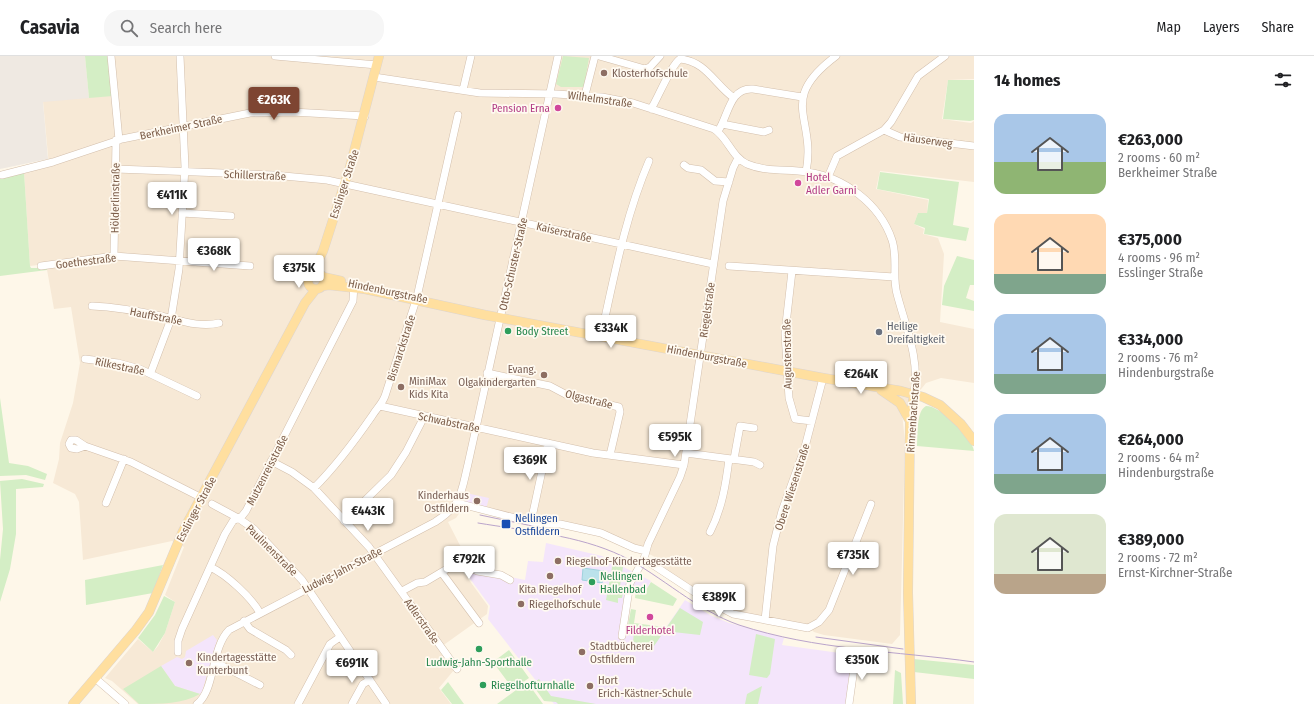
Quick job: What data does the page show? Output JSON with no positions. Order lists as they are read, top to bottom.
{
  "streets": {
    "main road": ["Esslinger Straße", "Hindenburgstraße", "Rinnenbachstraße"],
    "street": [
      "Wilhelmstraße",
      "Berkheimer Straße",
      "Häuserweg",
      "Schillerstraße",
      "Hölderlinstraße",
      "Kaiserstraße",
      "Goethestraße",
      "Otto-Schuster-Straße",
      "Riegelstraße",
      "Hauffstraße",
      "Bismarckstraße",
      "Augustenstraße",
      "Rilkestraße",
      "Olgastraße",
      "Schwabstraße",
      "Mutzenreisstraße",
      "Obere Wiesenstraße",
      "Paulinenstraße",
      "Ludwig-Jahn-Straße",
      "Adlerstraße"
    ]
  },
  "crossings": [
    ["Wilhelmstraße", "Esslinger Straße"],
    ["Wilhelmstraße", "Otto-Schuster-Straße"],
    ["Wilhelmstraße", "Riegelstraße"],
    ["Wilhelmstraße", "Rinnenbachstraße"],
    ["Berkheimer Straße", "Esslinger Straße"],
    ["Berkheimer Straße", "Hölderlinstraße"],
    ["Schillerstraße", "Esslinger Straße"],
    ["Schillerstraße", "Hölderlinstraße"],
    ["Schillerstraße", "Kaiserstraße"],
    ["Esslinger Straße", "Kaiserstraße"],
    ["Esslinger Straße", "Hindenburgstraße"],
    ["Hölderlinstraße", "Goethestraße"],
    ["Kaiserstraße", "Otto-Schuster-Straße"],
    ["Kaiserstraße", "Riegelstraße"],
    ["Kaiserstraße", "Bismarckstraße"],
    ["Otto-Schuster-Straße", "Hindenburgstraße"],
    ["Otto-Schuster-Straße", "Olgastraße"],
    ["Otto-Schuster-Straße", "Schwabstraße"],
    ["Otto-Schuster-Straße", "Ludwig-Jahn-Straße"],
    ["Hindenburgstraße", "Riegelstraße"],
    ["Hindenburgstraße", "Bismarckstraße"],
    ["Hindenburgstraße", "Augustenstraße"],
    ["Hindenburgstraße", "Rinnenbachstraße"],
    ["Hindenburgstraße", "Mutzenreisstraße"],
    ["Hindenburgstraße", "Obere Wiesenstraße"],
    ["Riegelstraße", "Rinnenbachstraße"],
    ["Riegelstraße", "Schwabstraße"],
    ["Bismarckstraße", "Schwabstraße"],
    ["Bismarckstraße", "Adlerstraße"],
    ["Augustenstraße", "Obere Wiesenstraße"],
    ["Olgastraße", "Schwabstraße"],
    ["Mutzenreisstraße", "Paulinenstraße"],
    ["Mutzenreisstraße", "Adlerstraße"],
    ["Paulinenstraße", "Ludwig-Jahn-Straße"],
    ["Ludwig-Jahn-Straße", "Adlerstraße"]
  ],
  "places": {
    "other": [
      "Klosterhofschule",
      "Pension Erna",
      "Hotel Adler Garni",
      "Body Street",
      "Heilige Dreifaltigkeit",
      "Evang. Olgakindergarten",
      "MiniMax Kids Kita",
      "Kinderhaus Ostfildern",
      "Riegelhof-Kindertagesstätte",
      "Kita Riegelhof",
      "Nellingen Hallenbad",
      "Riegelhofschule",
      "Filderhotel",
      "Ludwig-Jahn-Sporthalle",
      "Stadtbücherei Ostfildern",
      "Kindertagesstätte Kunterbunt",
      "Riegelhofturnhalle",
      "Hort Erich-Kästner-Schule"
    ],
    "transit": ["Nellingen Ostfildern"]
  },
  "page": {
    "header": "Casavia",
    "search": "Search here",
    "nav": ["Map", "Layers", "Share"],
    "heading": "14 homes",
    "price": [
      "€263K",
      "€411K",
      "€368K",
      "€375K",
      "€334K",
      "€264K",
      "€595K",
      "€369K",
      "€443K",
      "€735K",
      "€792K",
      "€389K",
      "€350K",
      "€691K"
    ],
    "list": [
      {
        "name": "€263,000",
        "note": "2 rooms · 60 m² · Berkheimer Straße"
      },
      {
        "name": "€375,000",
        "note": "4 rooms · 96 m² · Esslinger Straße"
      },
      {
        "name": "€334,000",
        "note": "2 rooms · 76 m² · Hindenburgstraße"
      },
      {
        "name": "€264,000",
        "note": "2 rooms · 64 m² · Hindenburgstraße"
      },
      {
        "name": "€389,000",
        "note": "2 rooms · 72 m² · Ernst-Kirchner-Straße"
      }
    ]
  }
}
